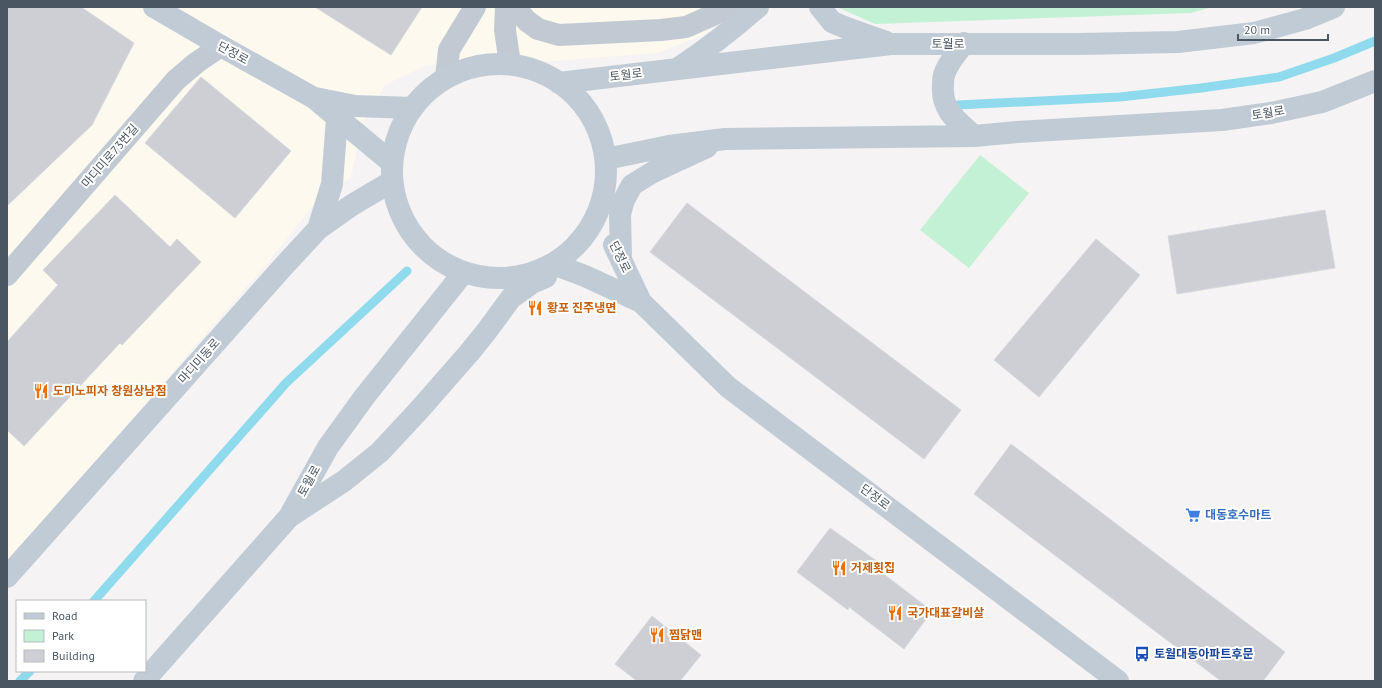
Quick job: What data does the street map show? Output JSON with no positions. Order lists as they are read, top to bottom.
{
  "streets": {
    "street": [
      "토월로",
      "단정로",
      "마디미로73번길",
      "마디미동로"
    ]
  },
  "crossings": [
    ["단정로", "마디미로73번길"],
    ["단정로", "마디미동로"]
  ],
  "places": {
    "restaurant": [
      "황포 진주냉면",
      "도미노피자 창원상남점",
      "거제횟집",
      "국가대표갈비살",
      "찜닭맨"
    ],
    "supermarket": ["대동호수마트"],
    "bus stop": ["토월대동아파트후문"]
  },
  "legend": ["Road", "Park", "Building"],
  "scale_bar": "20 m"
}
